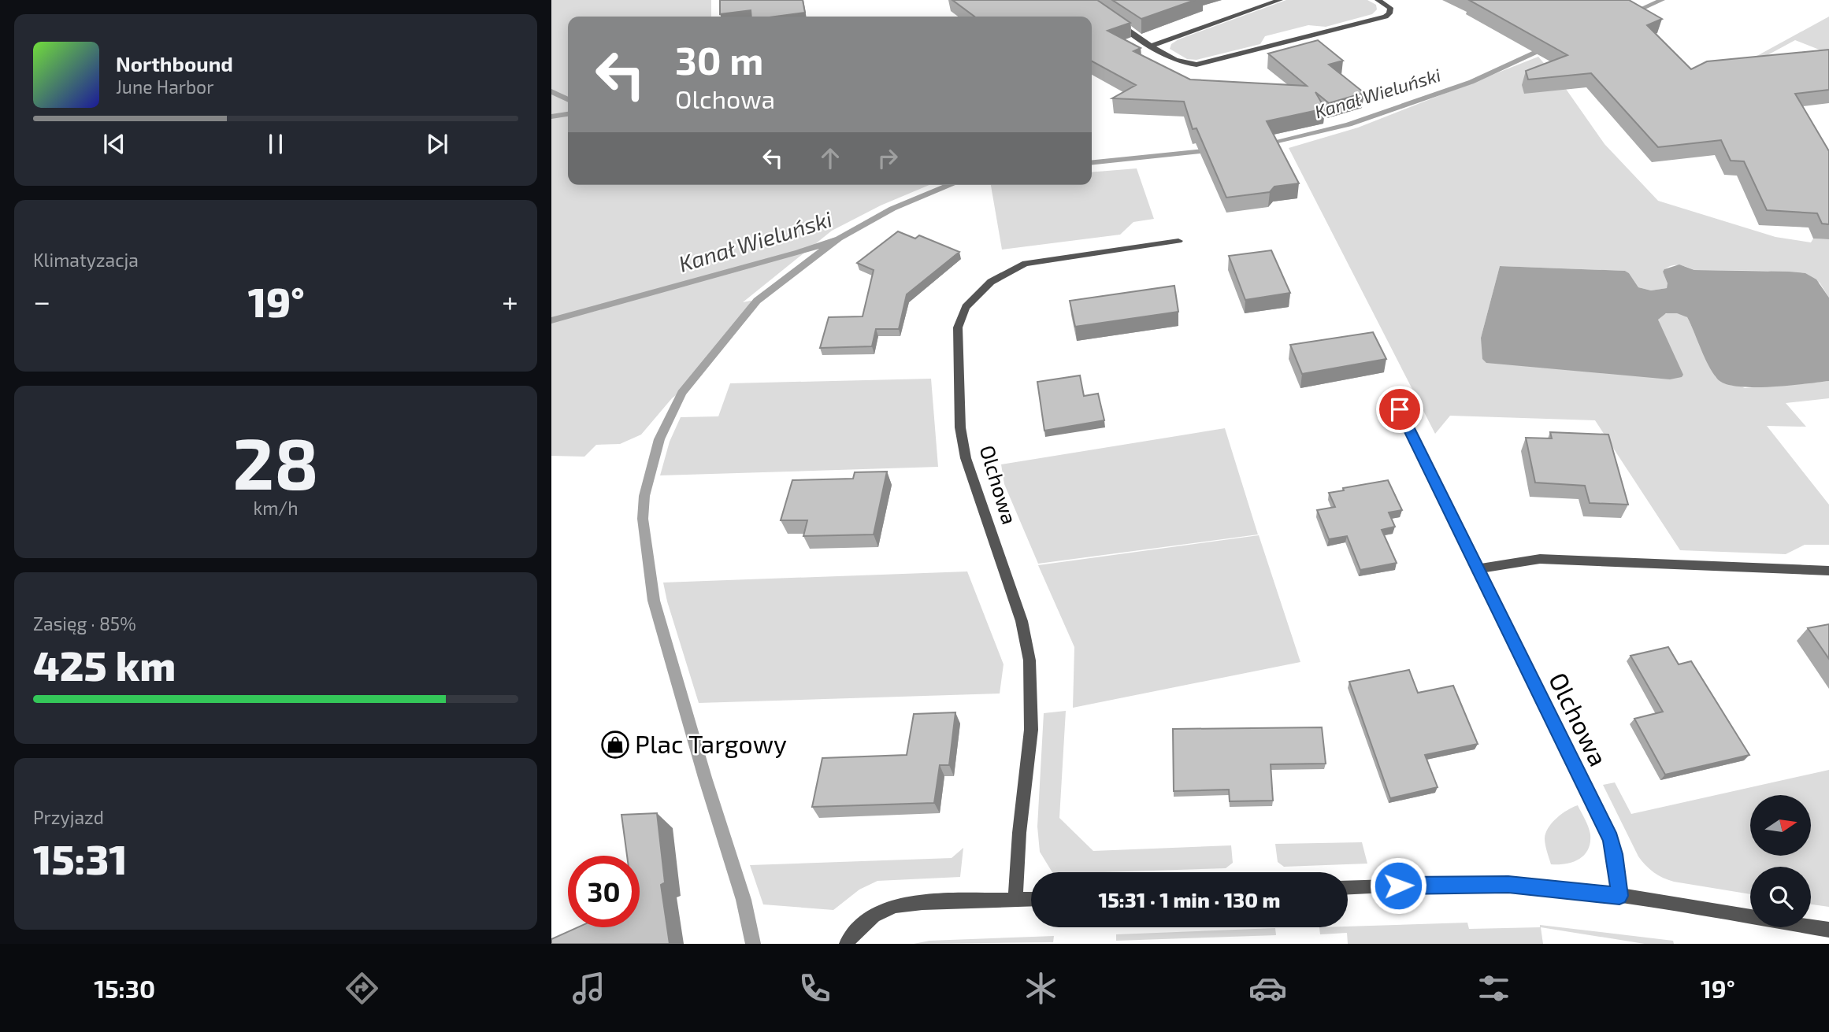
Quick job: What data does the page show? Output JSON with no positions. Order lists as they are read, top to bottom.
{
  "streets": {
    "street": ["Olchowa"]
  },
  "water": ["Kanał Wieluński"],
  "places": {
    "shop": ["Plac Targowy"]
  },
  "north": "right",
  "page": {
    "turn": ["30 m", "Olchowa"],
    "song": ["Northbound", "June Harbor"],
    "tile": [
      "Klimatyzacja",
      ["28", "km/h"],
      ["Zasięg · 85%", "425 km"],
      ["Przyjazd", "15:31"]
    ],
    "heat": ["−", "19°", "+"],
    "limit": "30",
    "trip": "15:31 · 1 min · 130 m",
    "tabs": ["15:30", "19°"]
  }
}
